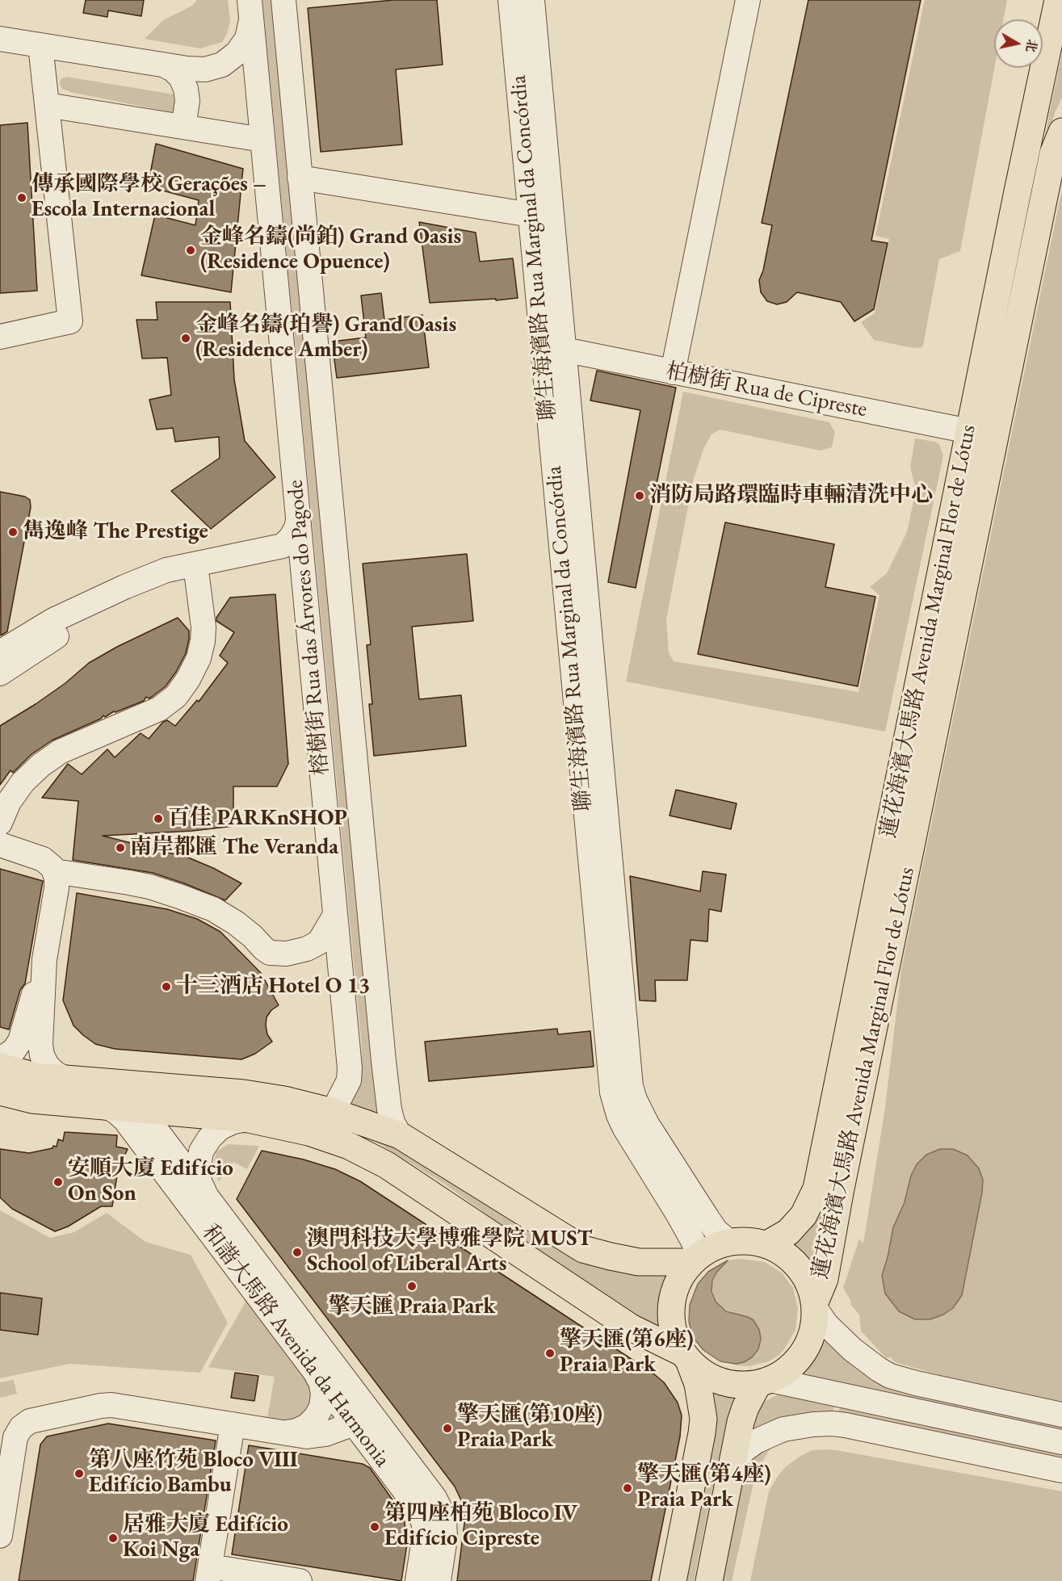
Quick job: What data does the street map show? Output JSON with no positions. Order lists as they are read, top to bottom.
{
  "streets": {
    "main road": ["蓮花海濱大馬路 Avenida Marginal Flor de Lótus"],
    "street": [
      "聯生海濱路 Rua Marginal da Concórdia",
      "柏樹街 Rua de Cipreste",
      "榕樹街 Rua das Árvores do Pagode",
      "和諧大馬路 Avenida da Harmonia"
    ]
  },
  "crossings": [
    ["聯生海濱路 Rua Marginal da Concórdia", "柏樹街 Rua de Cipreste"],
    ["聯生海濱路 Rua Marginal da Concórdia", "蓮花海濱大馬路 Avenida Marginal Flor de Lótus"],
    ["柏樹街 Rua de Cipreste", "蓮花海濱大馬路 Avenida Marginal Flor de Lótus"]
  ],
  "places": [
    "傳承國際學校 Gerações – Escola Internacional",
    "金峰名鑄(尚鉑) Grand Oasis (Residence Opuence)",
    "金峰名鑄(珀譽) Grand Oasis (Residence Amber)",
    "消防局路環臨時車輛清洗中心",
    "雋逸峰 The Prestige",
    "百佳 PARKnSHOP",
    "南岸都匯 The Veranda",
    "十三酒店 Hotel O 13",
    "安順大廈 Edifício On Son",
    "澳門科技大學博雅學院 MUST School of Liberal Arts",
    "擎天匯 Praia Park",
    "擎天匯(第6座) Praia Park",
    "擎天匯(第10座) Praia Park",
    "第八座竹苑 Bloco VIII Edifício Bambu",
    "擎天匯(第4座) Praia Park",
    "第四座柏苑 Bloco IV Edifício Cipreste",
    "居雅大廈 Edifício Koi Nga"
  ],
  "north": "right"
}
